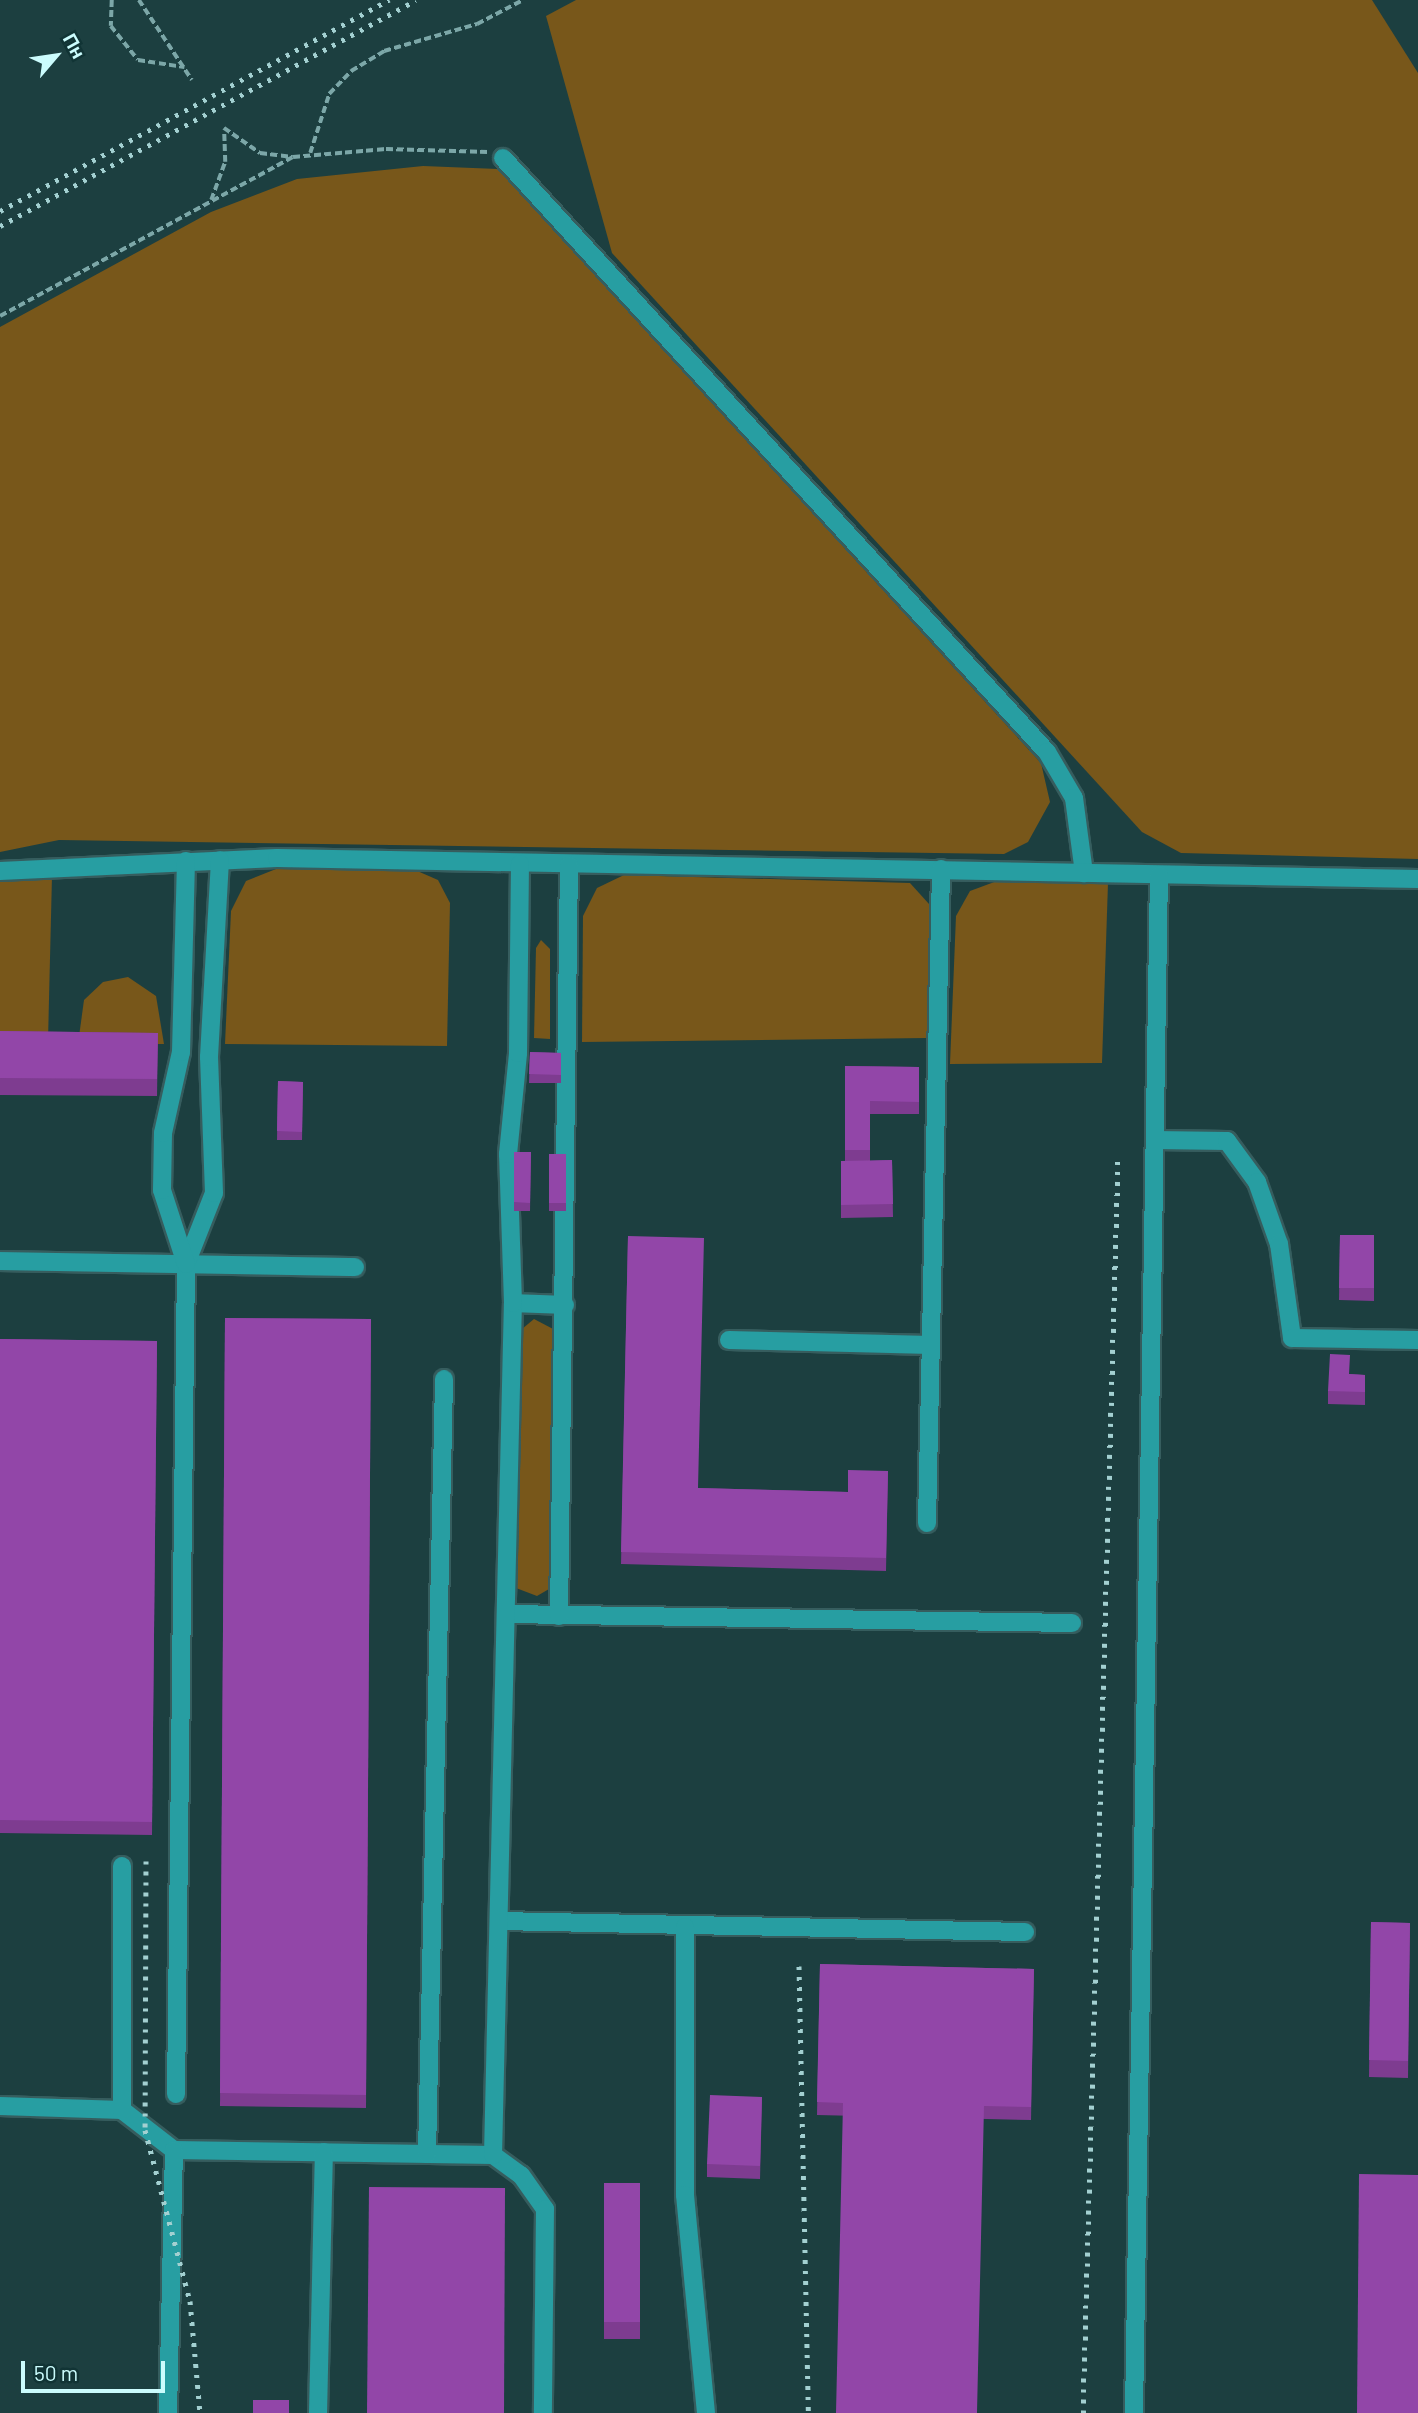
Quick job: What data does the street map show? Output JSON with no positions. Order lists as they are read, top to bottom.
{
  "scale_bar": "50 m",
  "north": "top right"
}
